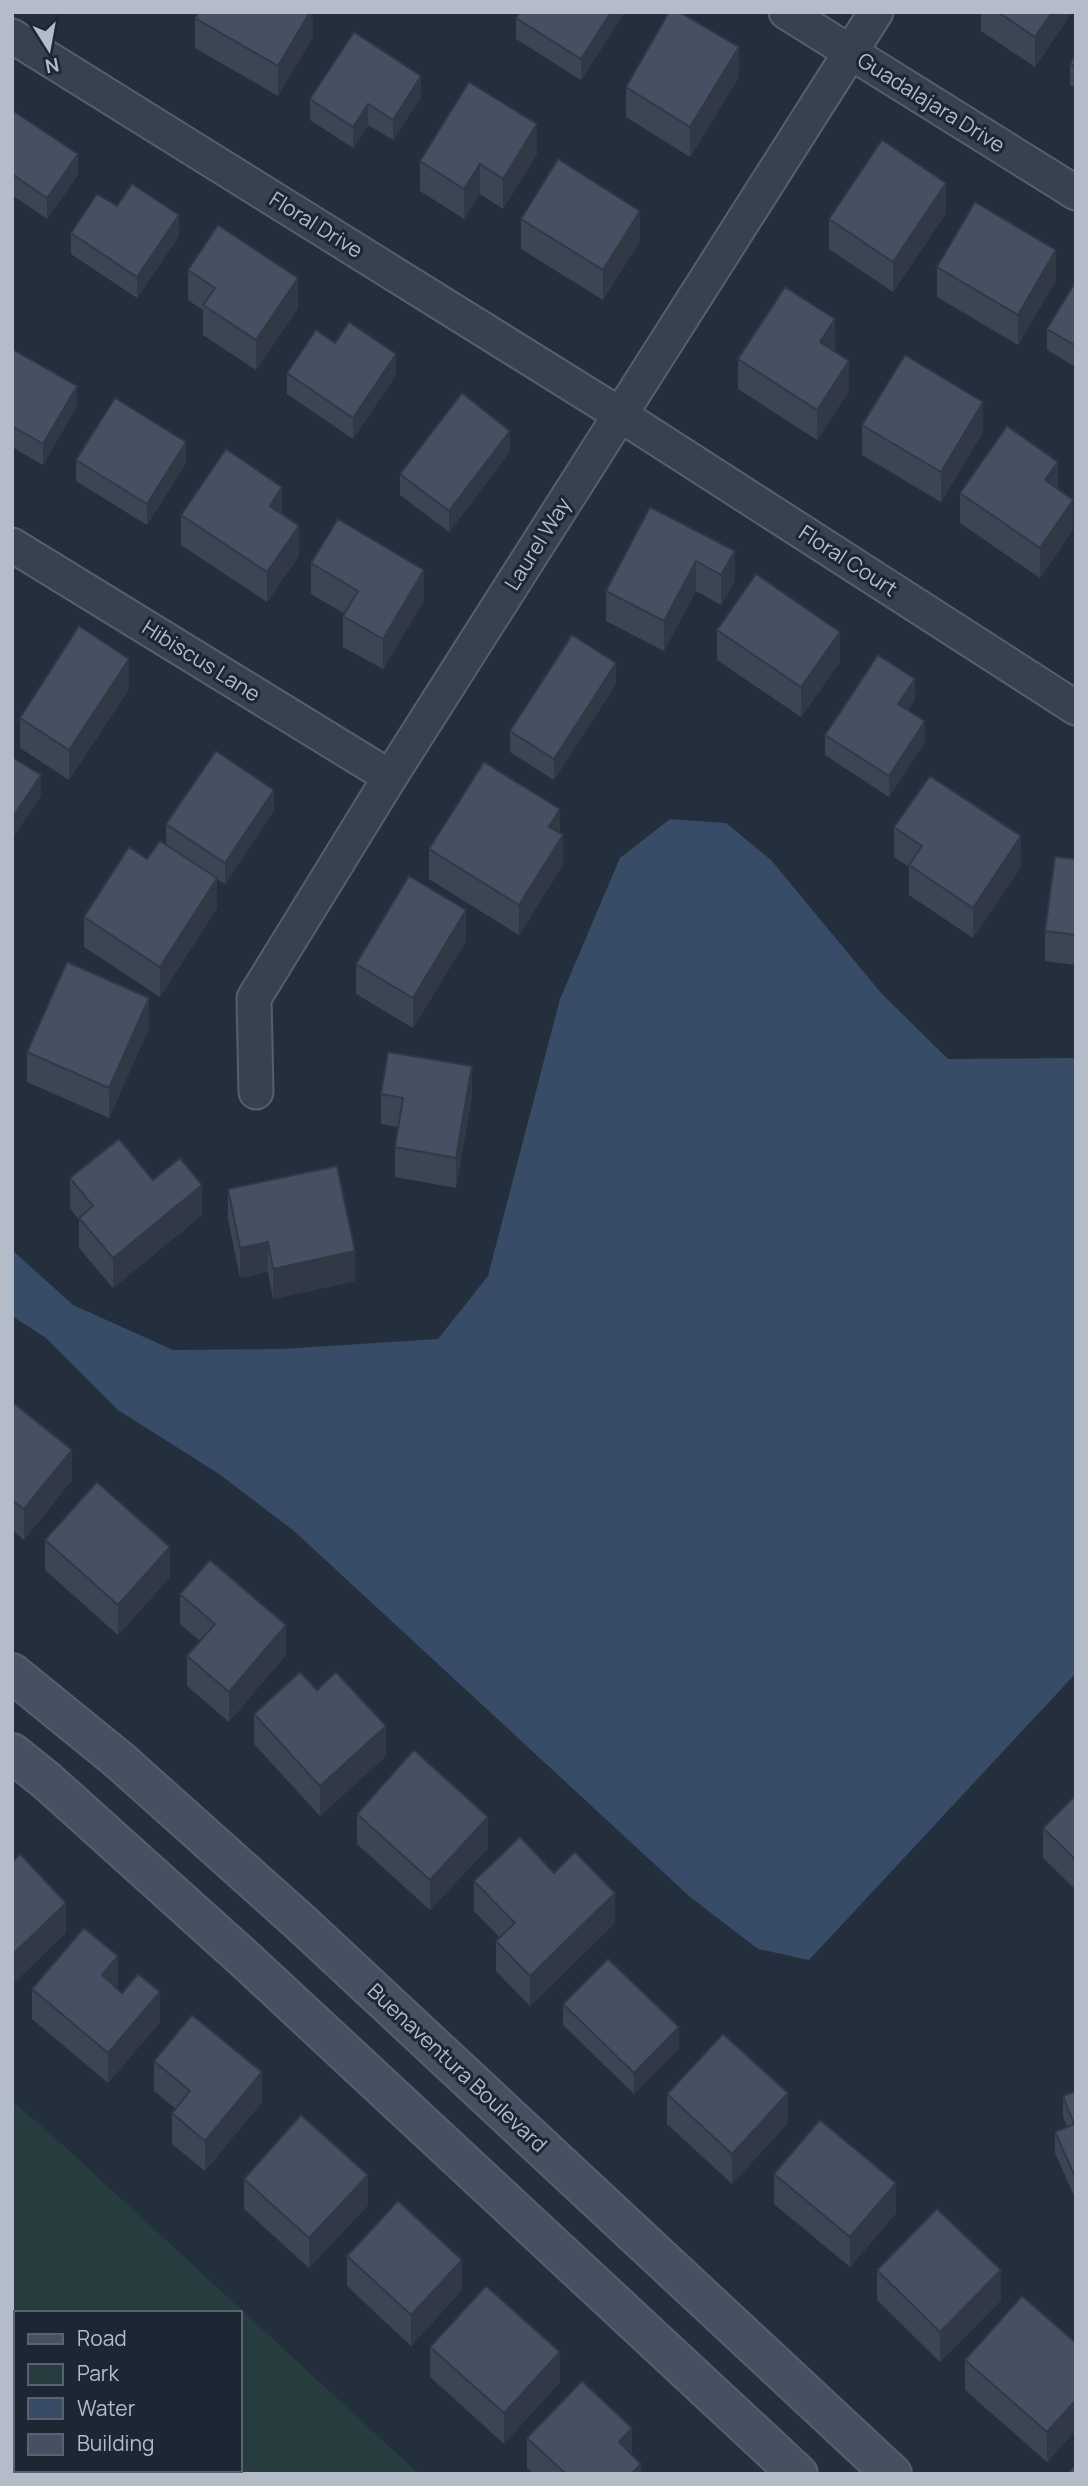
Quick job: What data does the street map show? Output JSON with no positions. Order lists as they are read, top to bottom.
{
  "streets": {
    "main road": ["Buenaventura Boulevard"],
    "street": [
      "Guadalajara Drive",
      "Floral Drive",
      "Laurel Way",
      "Floral Court",
      "Hibiscus Lane"
    ]
  },
  "crossings": [
    ["Guadalajara Drive", "Laurel Way"],
    ["Floral Drive", "Laurel Way"],
    ["Floral Drive", "Floral Court"],
    ["Laurel Way", "Floral Court"],
    ["Laurel Way", "Hibiscus Lane"]
  ],
  "legend": [
    "Road",
    "Park",
    "Water",
    "Building"
  ],
  "north": "bottom"
}
